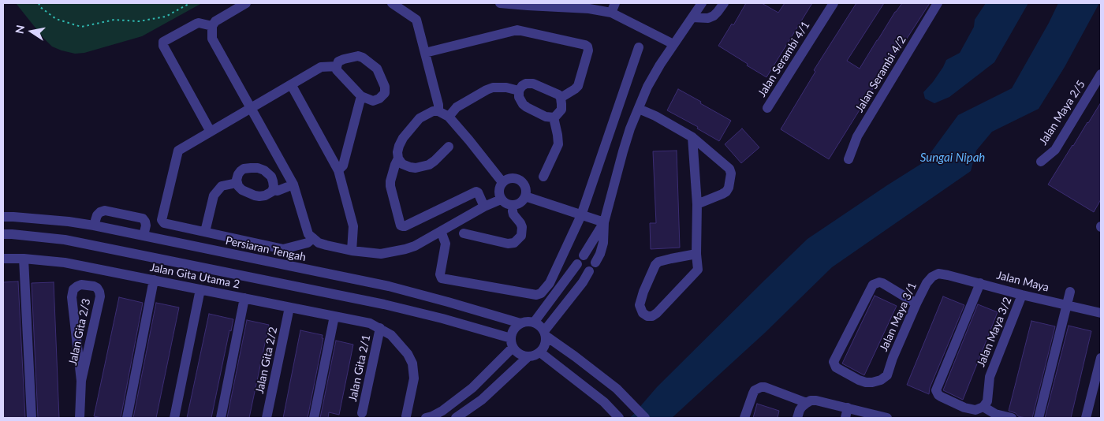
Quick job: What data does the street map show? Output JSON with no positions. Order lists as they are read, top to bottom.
{
  "streets": {
    "street": [
      "Jalan Serambi 4/1",
      "Jalan Serambi 4/2",
      "Jalan Maya 2/5",
      "Persiaran Tengah",
      "Jalan Gita Utama 2",
      "Jalan Maya",
      "Jalan Maya 3/1",
      "Jalan Gita 2/3",
      "Jalan Maya 3/2",
      "Jalan Gita 2/2",
      "Jalan Gita 2/1"
    ]
  },
  "crossings": [
    ["Jalan Gita Utama 2", "Jalan Gita 2/2"],
    ["Jalan Gita Utama 2", "Jalan Gita 2/1"],
    ["Jalan Maya", "Jalan Maya 3/1"],
    ["Jalan Maya", "Jalan Maya 3/2"]
  ],
  "water": ["Sungai Nipah"],
  "north": "left"
}
